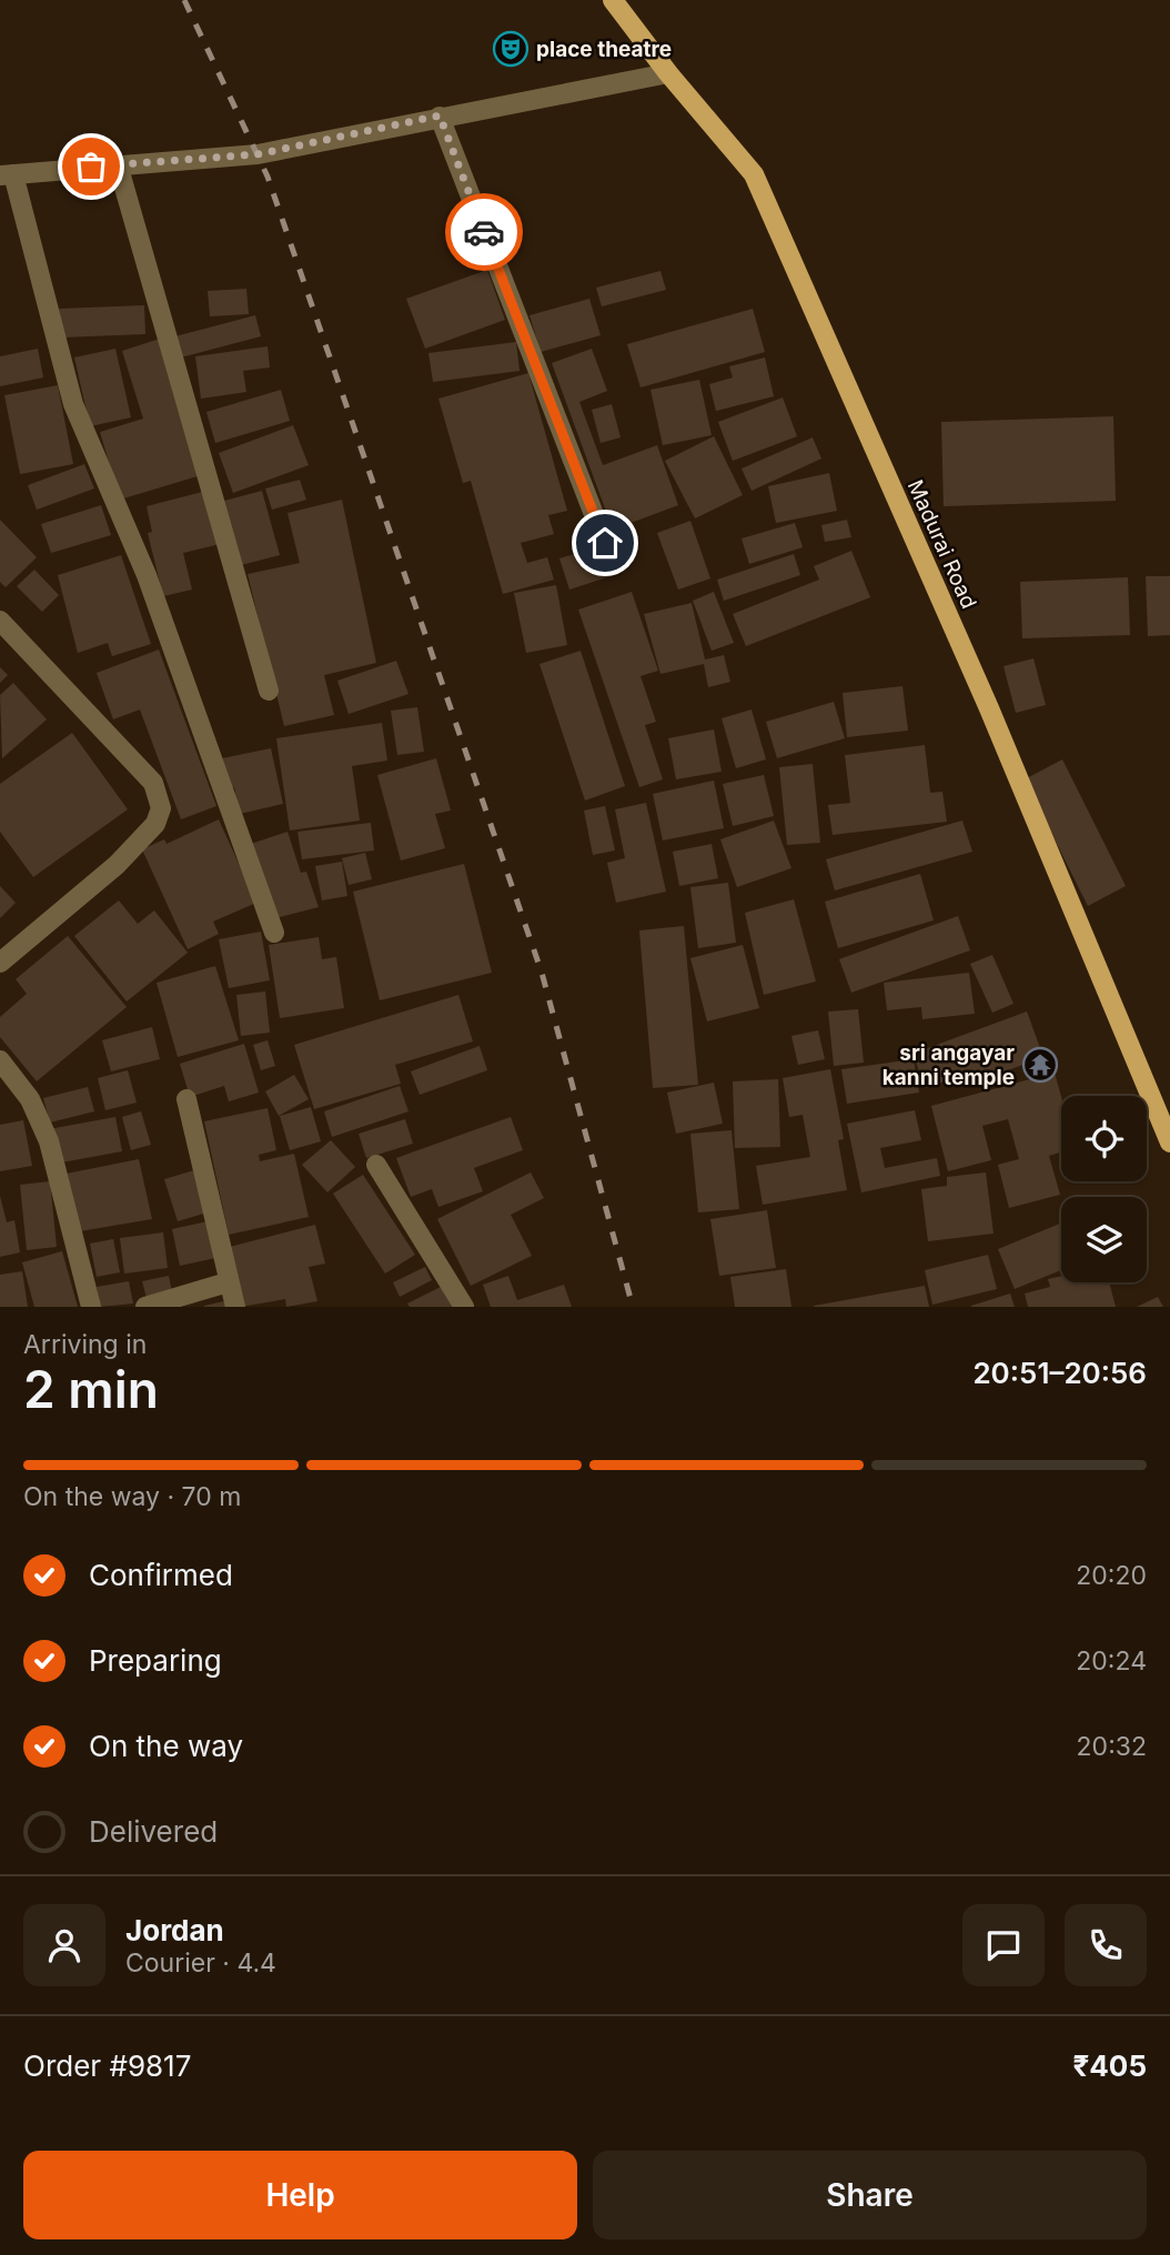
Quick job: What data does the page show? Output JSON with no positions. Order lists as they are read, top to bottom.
{
  "streets": {
    "main road": ["Madurai Road"]
  },
  "places": {
    "theatre": ["place theatre"],
    "temple": ["sri angayar kanni temple"]
  },
  "page": {
    "heading": ["2 min", "Arriving in", "20:51–20:56"],
    "panel": [
      "Jordan",
      "Courier · 4.4",
      "Order #9817",
      "₹405"
    ],
    "bar": "On the way · 70 m",
    "list": [
      ["Confirmed", "20:20"],
      ["Preparing", "20:24"],
      ["On the way", "20:32"],
      "Delivered"
    ],
    "buttons": ["Help", "Share"]
  }
}
